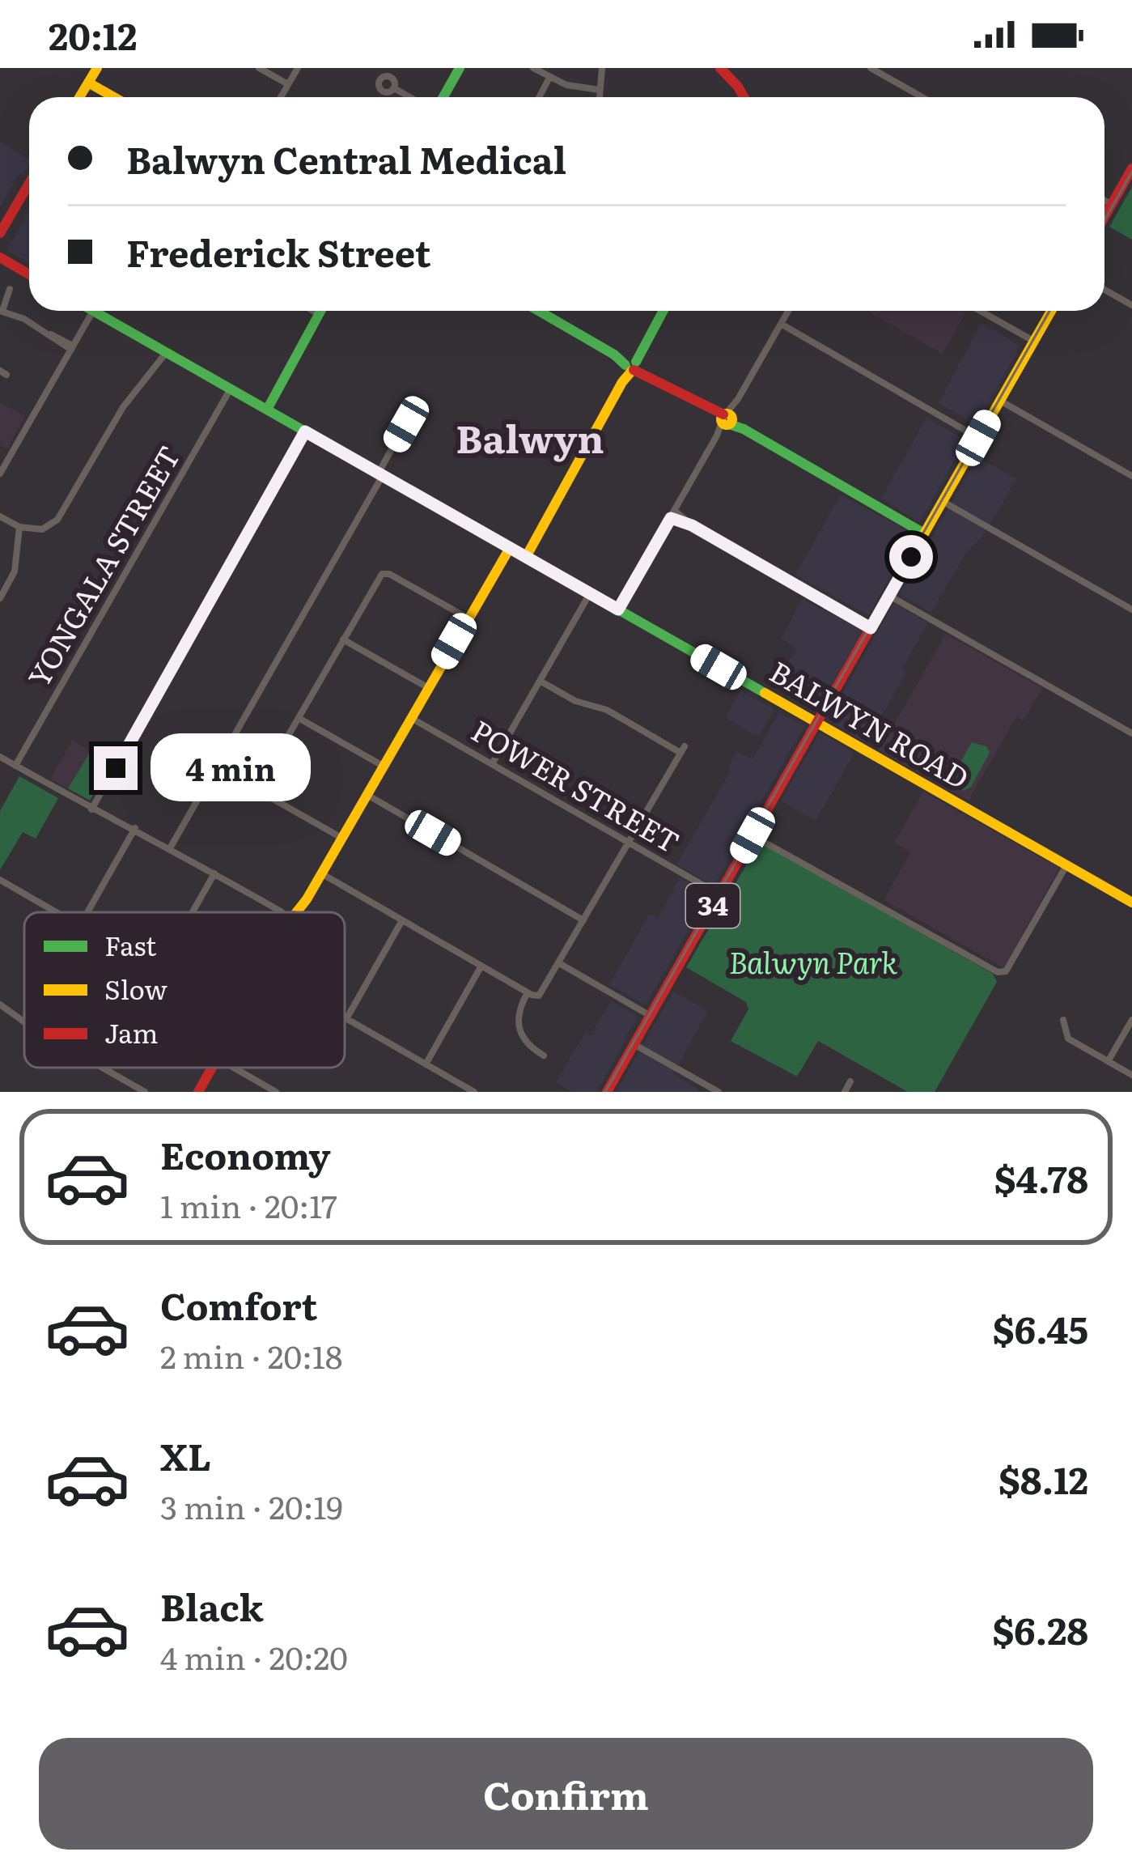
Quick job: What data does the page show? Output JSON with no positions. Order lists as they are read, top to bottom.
{
  "streets": {
    "main road": ["BALWYN ROAD", "34"],
    "street": ["YONGALA STREET", "POWER STREET"]
  },
  "crossings": [
    ["YONGALA STREET", "BALWYN ROAD"],
    ["BALWYN ROAD", "34"],
    ["POWER STREET", "34"]
  ],
  "districts": ["Balwyn"],
  "parks": ["Balwyn Park"],
  "legend": ["Fast", "Slow", "Jam"],
  "page": {
    "status": "20:12",
    "banner": ["Balwyn Central Medical", "Frederick Street"],
    "bubble": "4 min",
    "list": [
      {
        "name": "Economy",
        "note": "1 min · 20:17",
        "value": "$4.78"
      },
      {
        "name": "Comfort",
        "note": "2 min · 20:18",
        "value": "$6.45"
      },
      {
        "name": "XL",
        "note": "3 min · 20:19",
        "value": "$8.12"
      },
      {
        "name": "Black",
        "note": "4 min · 20:20",
        "value": "$6.28"
      }
    ],
    "buttons": "Confirm"
  }
}
